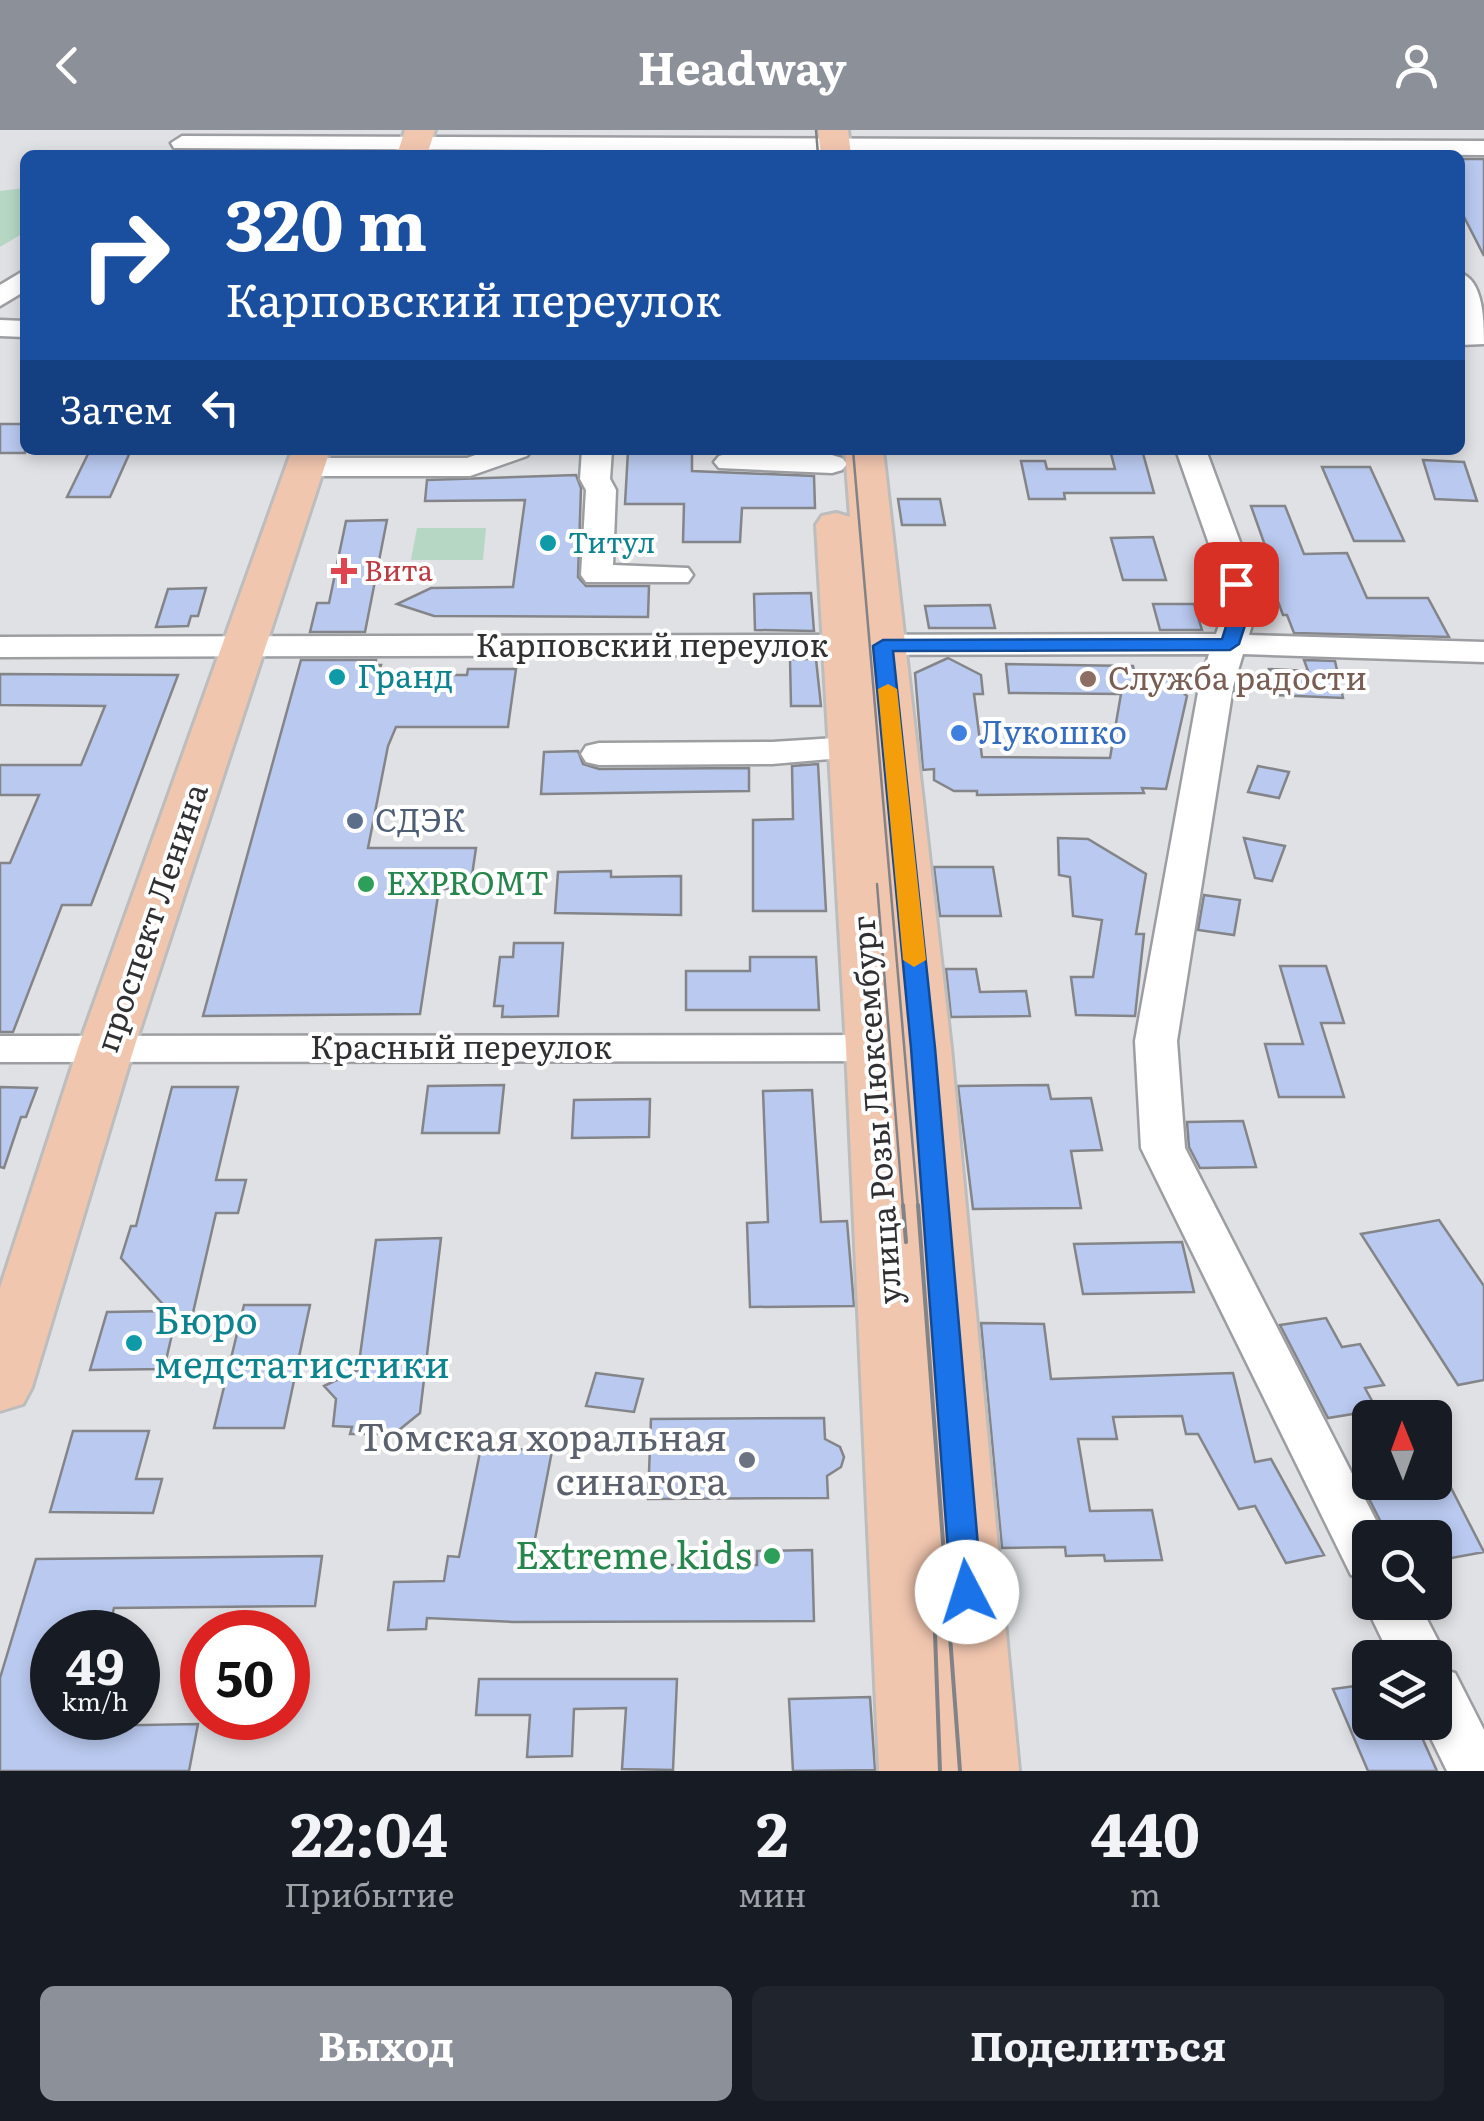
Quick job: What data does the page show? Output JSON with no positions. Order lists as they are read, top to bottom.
{
  "streets": {
    "main road": ["проспект Ленина", "улица Розы Люксембург"],
    "street": ["Карповский переулок", "Красный переулок"]
  },
  "crossings": [
    ["Карповский переулок", "проспект Ленина"],
    ["Карповский переулок", "улица Розы Люксембург"],
    ["проспект Ленина", "Красный переулок"],
    ["Красный переулок", "улица Розы Люксембург"]
  ],
  "places": {
    "other": [
      "Титул",
      "Гранд",
      "Служба радости",
      "Лукошко",
      "СДЭК",
      "EXPROMT",
      "Бюро медстатистики",
      "Томская хоральная синагога",
      "Extreme kids"
    ],
    "health": ["Вита"]
  },
  "north": "top",
  "page": {
    "header": "Headway",
    "turn": ["320 m", "Карповский переулок"],
    "then": "Затем",
    "speed": "49 km/h",
    "limit": "50",
    "eta": [
      "22:04",
      "Прибытие",
      "2",
      "мин",
      "440",
      "m"
    ],
    "buttons": ["Выход", "Поделиться"]
  }
}
